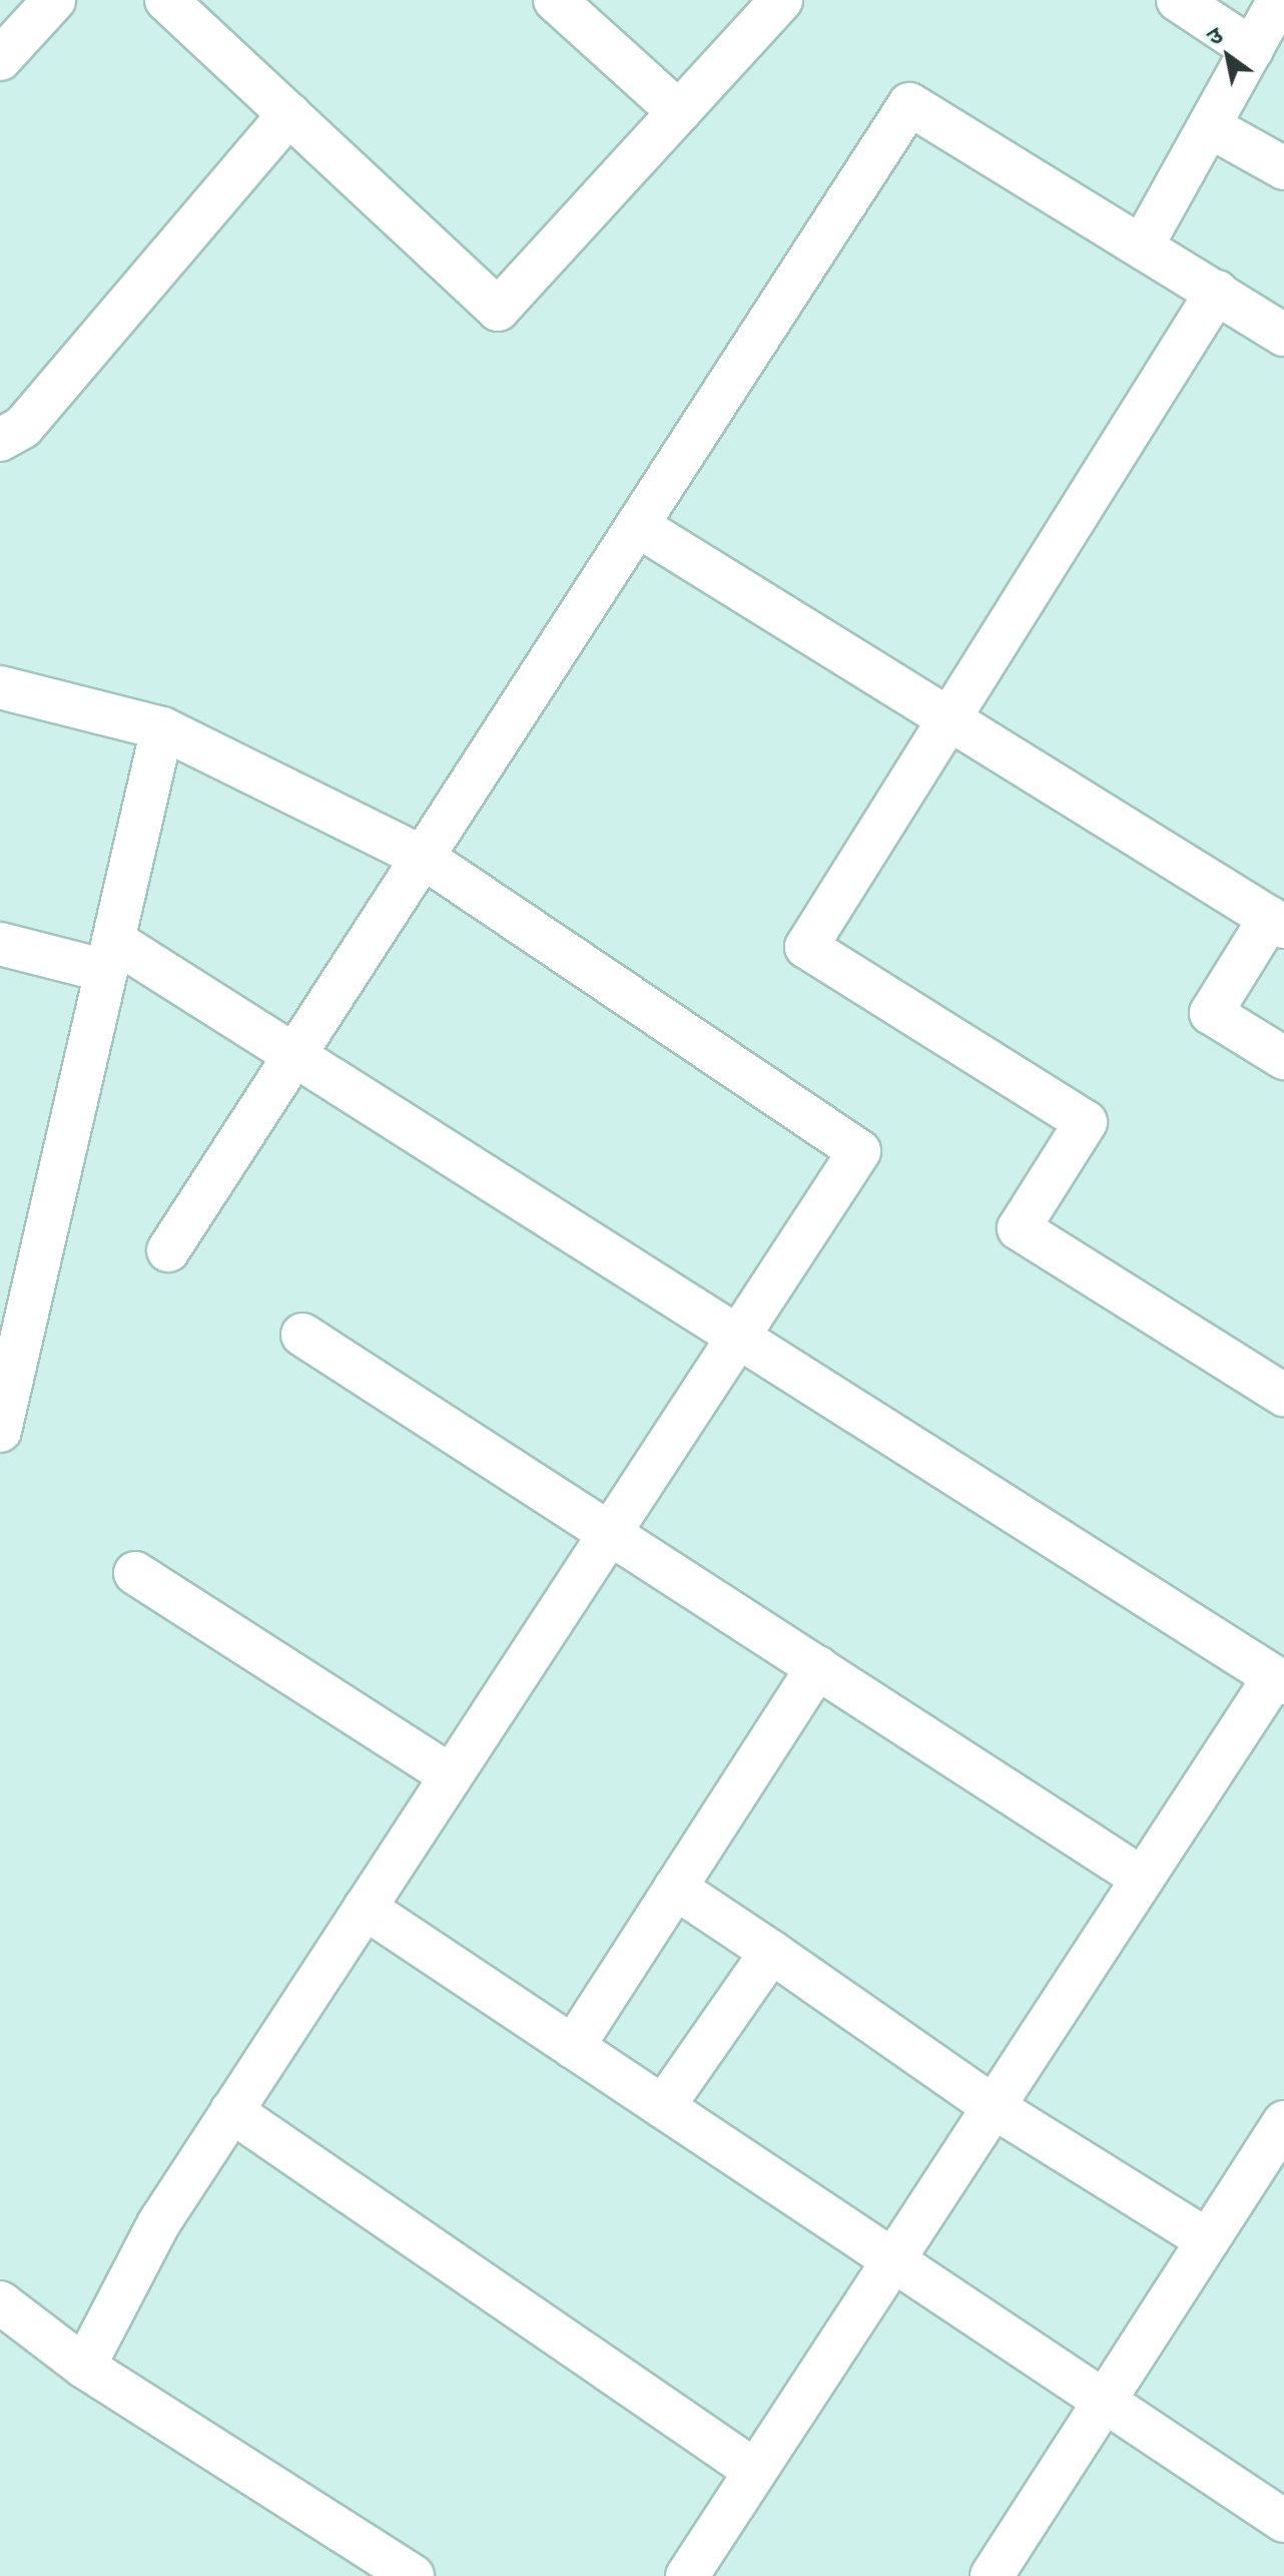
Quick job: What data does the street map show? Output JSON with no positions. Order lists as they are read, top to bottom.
{
  "north": "top left"
}
